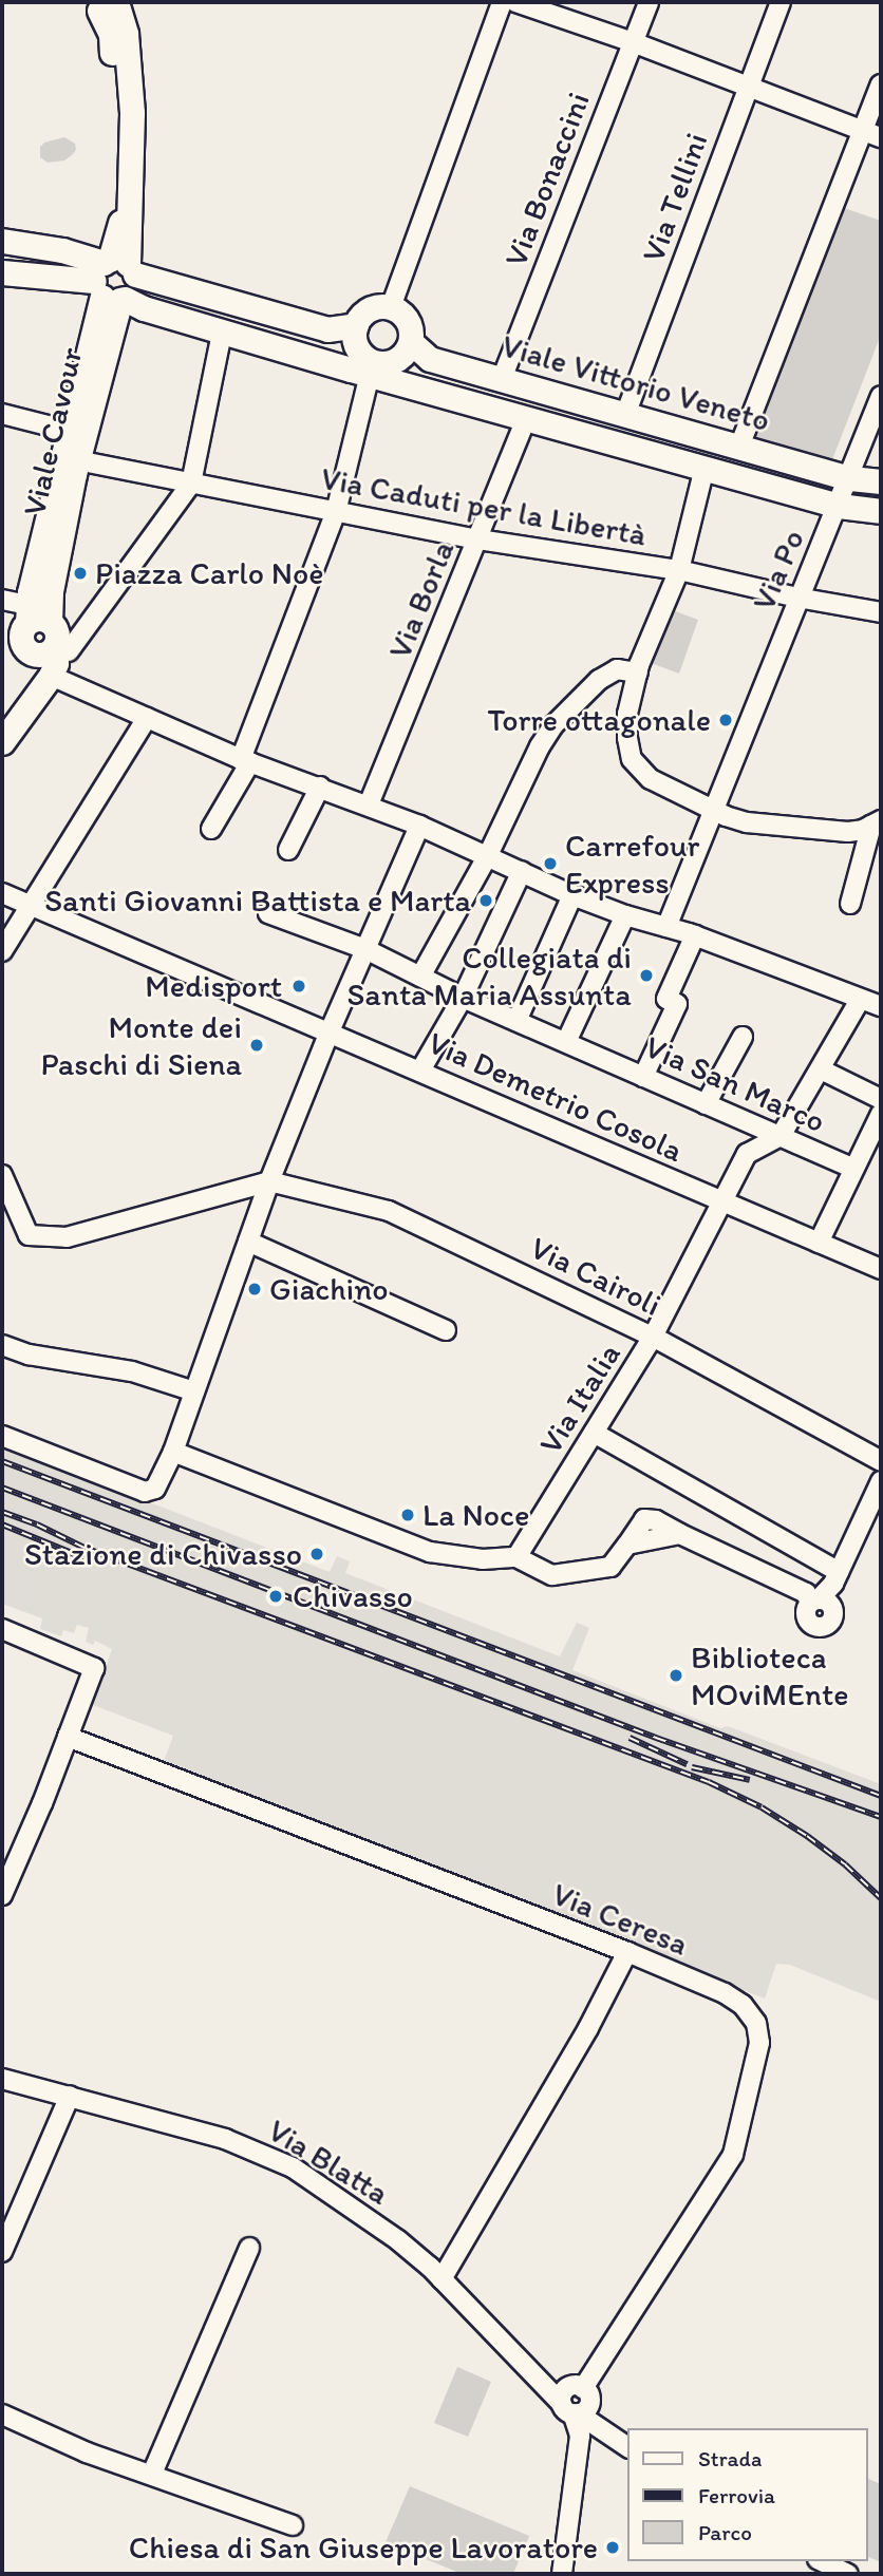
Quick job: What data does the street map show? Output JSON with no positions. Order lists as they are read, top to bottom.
{
  "streets": {
    "main road": ["Viale Vittorio Veneto", "Viale Cavour"],
    "street": [
      "Via Bonaccini",
      "Via Tellini",
      "Via Caduti per la Libertà",
      "Via Po",
      "Via Borla",
      "Via San Marco",
      "Via Demetrio Cosola",
      "Via Cairoli",
      "Via Italia",
      "Via Ceresa",
      "Via Blatta"
    ]
  },
  "crossings": [
    ["Via Bonaccini", "Viale Vittorio Veneto"],
    ["Via Tellini", "Viale Vittorio Veneto"],
    ["Viale Vittorio Veneto", "Via Po"],
    ["Viale Vittorio Veneto", "Via Borla"],
    ["Viale Cavour", "Via Caduti per la Libertà"],
    ["Via Caduti per la Libertà", "Via Po"],
    ["Via Caduti per la Libertà", "Via Borla"],
    ["Via San Marco", "Via Italia"],
    ["Via Demetrio Cosola", "Via Italia"],
    ["Via Cairoli", "Via Italia"],
    ["Via Ceresa", "Via Blatta"]
  ],
  "places": [
    "Piazza Carlo Noè",
    "Torre ottagonale",
    "Carrefour Express",
    "Santi Giovanni Battista e Marta",
    "Collegiata di Santa Maria Assunta",
    "Medisport",
    "Monte dei Paschi di Siena",
    "Giachino",
    "La Noce",
    "Stazione di Chivasso",
    "Chivasso",
    "Biblioteca MOviMEnte",
    "Chiesa di San Giuseppe Lavoratore"
  ],
  "legend": ["Strada", "Ferrovia", "Parco"]
}
